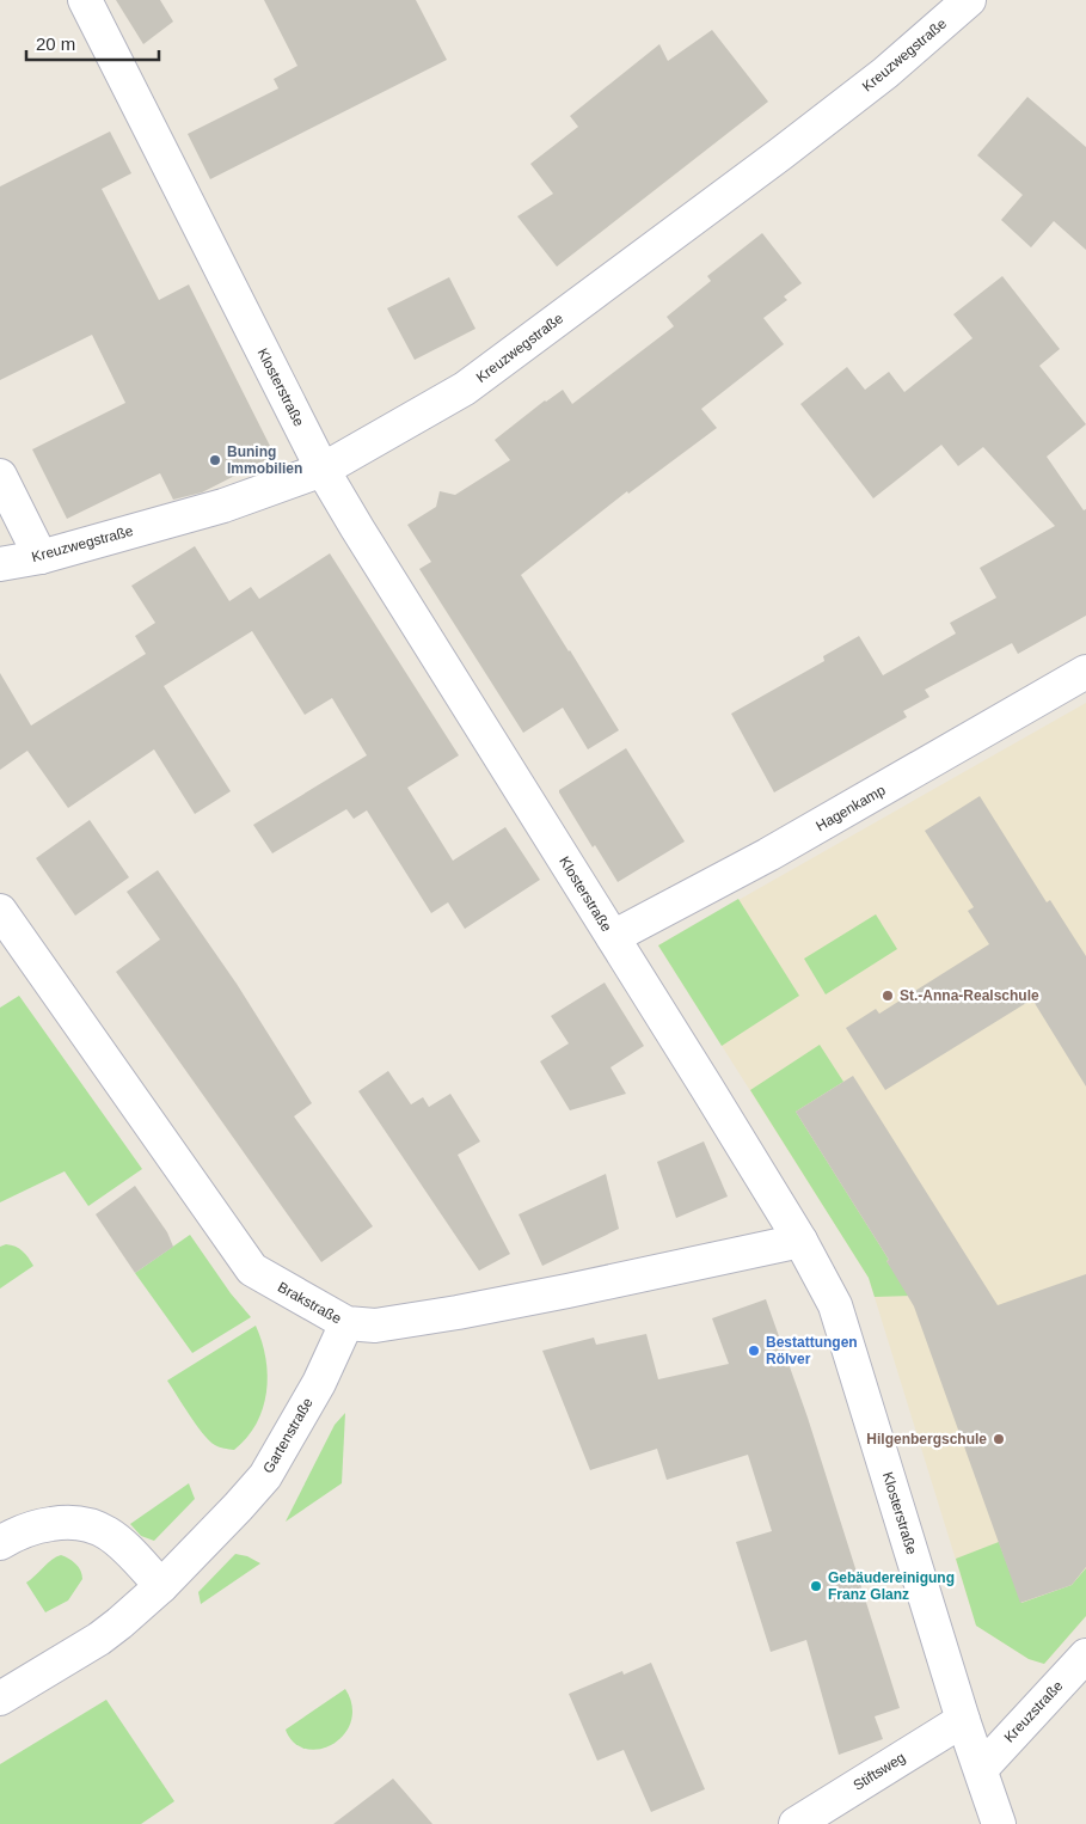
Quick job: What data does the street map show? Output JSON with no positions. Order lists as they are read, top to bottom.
{
  "streets": {
    "street": [
      "Kreuzwegstraße",
      "Klosterstraße",
      "Hagenkamp",
      "Brakstraße",
      "Gartenstraße",
      "Kreuzstraße",
      "Stiftsweg"
    ]
  },
  "crossings": [
    ["Kreuzwegstraße", "Klosterstraße"],
    ["Klosterstraße", "Hagenkamp"],
    ["Klosterstraße", "Brakstraße"],
    ["Klosterstraße", "Kreuzstraße"],
    ["Klosterstraße", "Stiftsweg"],
    ["Brakstraße", "Gartenstraße"]
  ],
  "places": [
    "Buning Immobilien",
    "St.-Anna-Realschule",
    "Bestattungen Rölver",
    "Hilgenbergschule",
    "Gebäudereinigung Franz Glanz"
  ],
  "scale_bar": "20 m"
}
